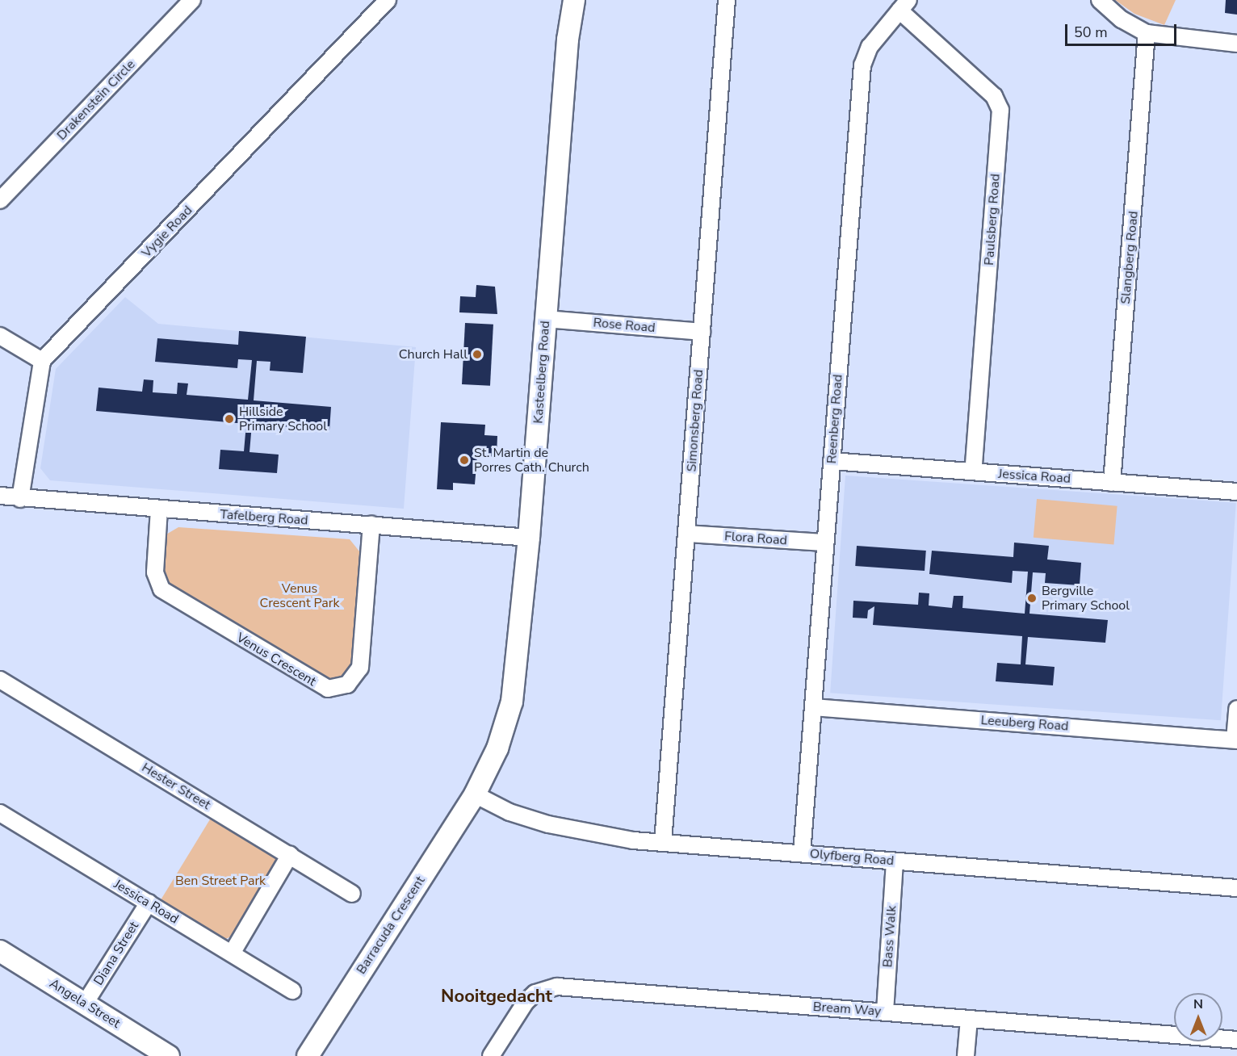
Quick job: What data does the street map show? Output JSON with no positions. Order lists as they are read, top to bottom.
{
  "streets": {
    "street": [
      "Drakenstein Circle",
      "Paulsberg Road",
      "Vygie Road",
      "Slangberg Road",
      "Rose Road",
      "Kasteelberg Road",
      "Reenberg Road",
      "Simonsberg Road",
      "Jessica Road",
      "Tafelberg Road",
      "Flora Road",
      "Venus Crescent",
      "Leeuberg Road",
      "Hester Street",
      "Olyfberg Road",
      "Barracuda Crescent",
      "Bass Walk",
      "Diana Street",
      "Angela Street",
      "Bream Way"
    ]
  },
  "crossings": [
    ["Paulsberg Road", "Reenberg Road"],
    ["Paulsberg Road", "Jessica Road"],
    ["Slangberg Road", "Jessica Road"],
    ["Rose Road", "Kasteelberg Road"],
    ["Rose Road", "Simonsberg Road"],
    ["Kasteelberg Road", "Tafelberg Road"],
    ["Kasteelberg Road", "Olyfberg Road"],
    ["Kasteelberg Road", "Barracuda Crescent"],
    ["Reenberg Road", "Jessica Road"],
    ["Reenberg Road", "Flora Road"],
    ["Reenberg Road", "Leeuberg Road"],
    ["Reenberg Road", "Olyfberg Road"],
    ["Simonsberg Road", "Flora Road"],
    ["Simonsberg Road", "Olyfberg Road"],
    ["Jessica Road", "Diana Street"],
    ["Tafelberg Road", "Venus Crescent"],
    ["Olyfberg Road", "Barracuda Crescent"],
    ["Olyfberg Road", "Bass Walk"],
    ["Bass Walk", "Bream Way"],
    ["Diana Street", "Angela Street"]
  ],
  "districts": ["Nooitgedacht"],
  "parks": ["Venus Crescent Park", "Ben Street Park"],
  "places": [
    "Church Hall",
    "Hillside Primary School",
    "St. Martin de Porres Cath. Church",
    "Bergville Primary School"
  ],
  "scale_bar": "50 m",
  "north": "top"
}
